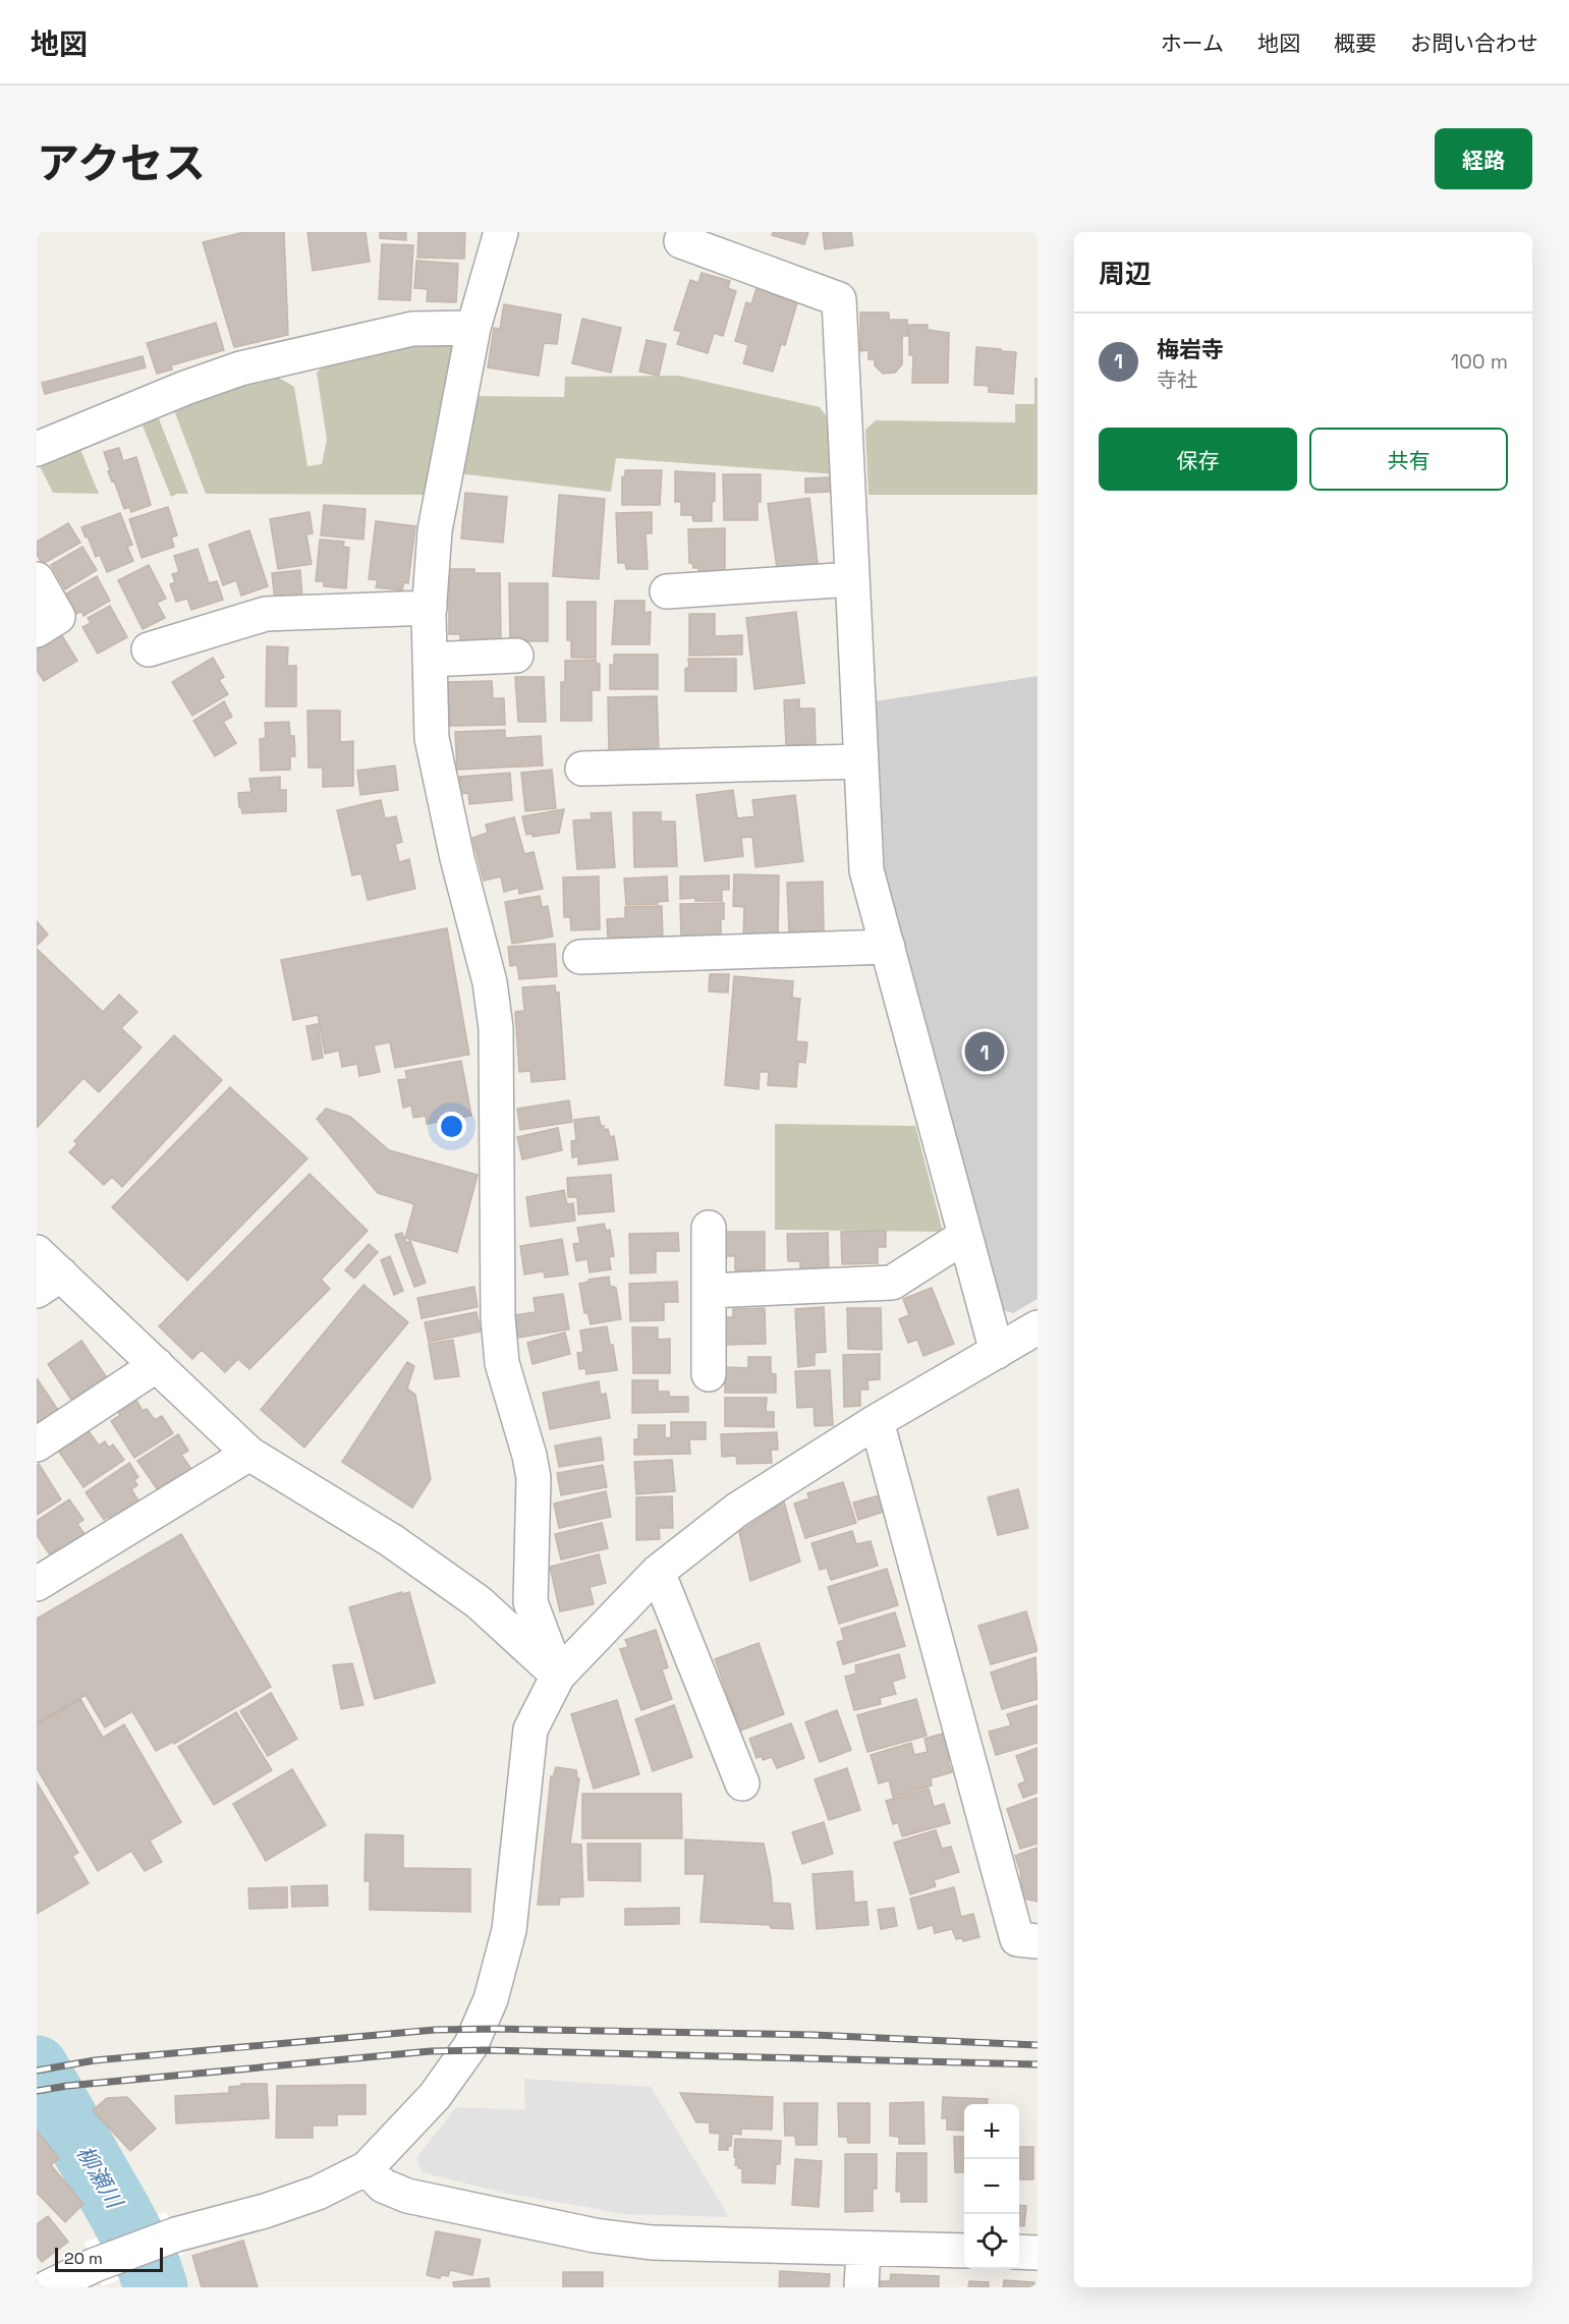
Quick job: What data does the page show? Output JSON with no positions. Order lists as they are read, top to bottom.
{
  "water": ["柳瀬川"],
  "scale_bar": "20 m",
  "page": {
    "header": "地図",
    "nav": [
      "ホーム",
      "地図",
      "概要",
      "お問い合わせ"
    ],
    "title": "アクセス",
    "buttons": [
      "経路",
      ["保存", "共有"]
    ],
    "heading": "周辺",
    "list": [
      {
        "mark": "1",
        "name": "梅岩寺",
        "note": "寺社",
        "value": "100 m"
      }
    ],
    "pins": "1",
    "map_buttons": ["+", "−"],
    "scale": "20 m"
  }
}
